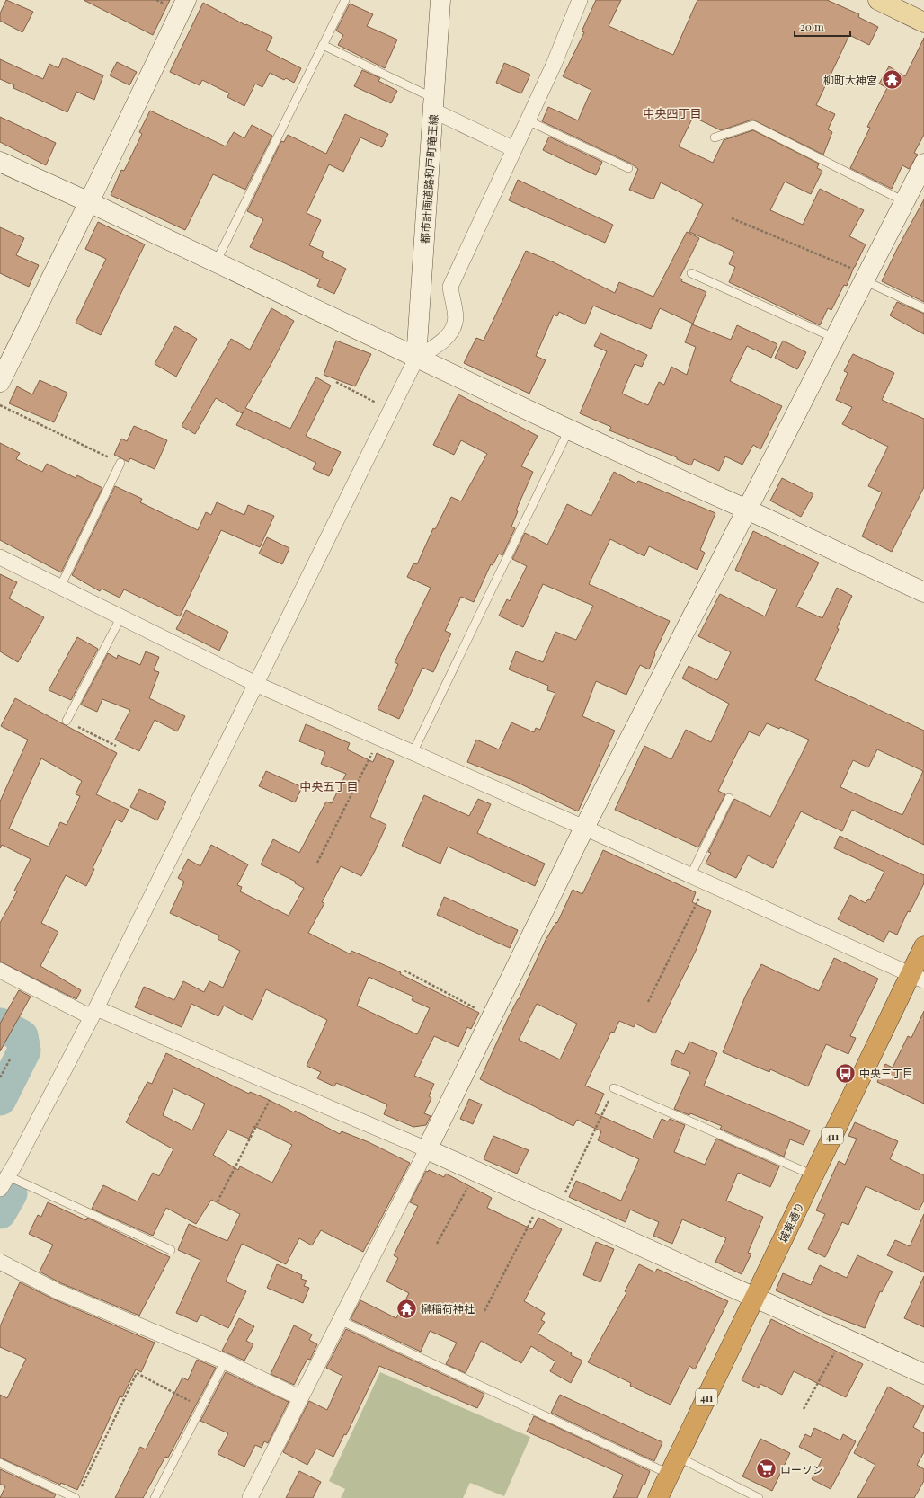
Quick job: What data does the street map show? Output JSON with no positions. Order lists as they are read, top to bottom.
{
  "streets": {
    "highway": ["411", "城東通り"],
    "street": ["都市計画道路和戸町竜王線"]
  },
  "districts": ["中央四丁目", "中央五丁目"],
  "places": {
    "temple": ["柳町大神宮", "榊稲荷神社"],
    "bus stop": ["中央三丁目"],
    "supermarket": ["ローソン"]
  },
  "scale_bar": "20 m"
}
